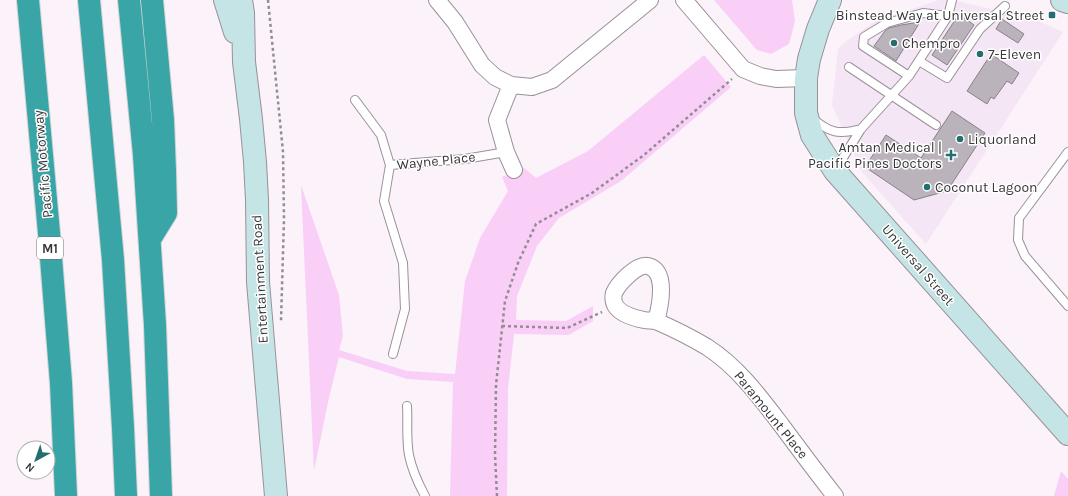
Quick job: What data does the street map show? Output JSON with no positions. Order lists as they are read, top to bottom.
{
  "streets": {
    "highway": ["Pacific Motorway", "M1"],
    "street": ["Universal Street", "Entertainment Road", "Paramount Place"],
    "lane": ["Wayne Place"]
  },
  "places": {
    "transit": ["Binstead Way at Universal Street"],
    "other": [
      "Chempro",
      "7-Eleven",
      "Liquorland",
      "Coconut Lagoon"
    ],
    "health": ["Amtan Medical | Pacific Pines Doctors"]
  },
  "north": "bottom left"
}
